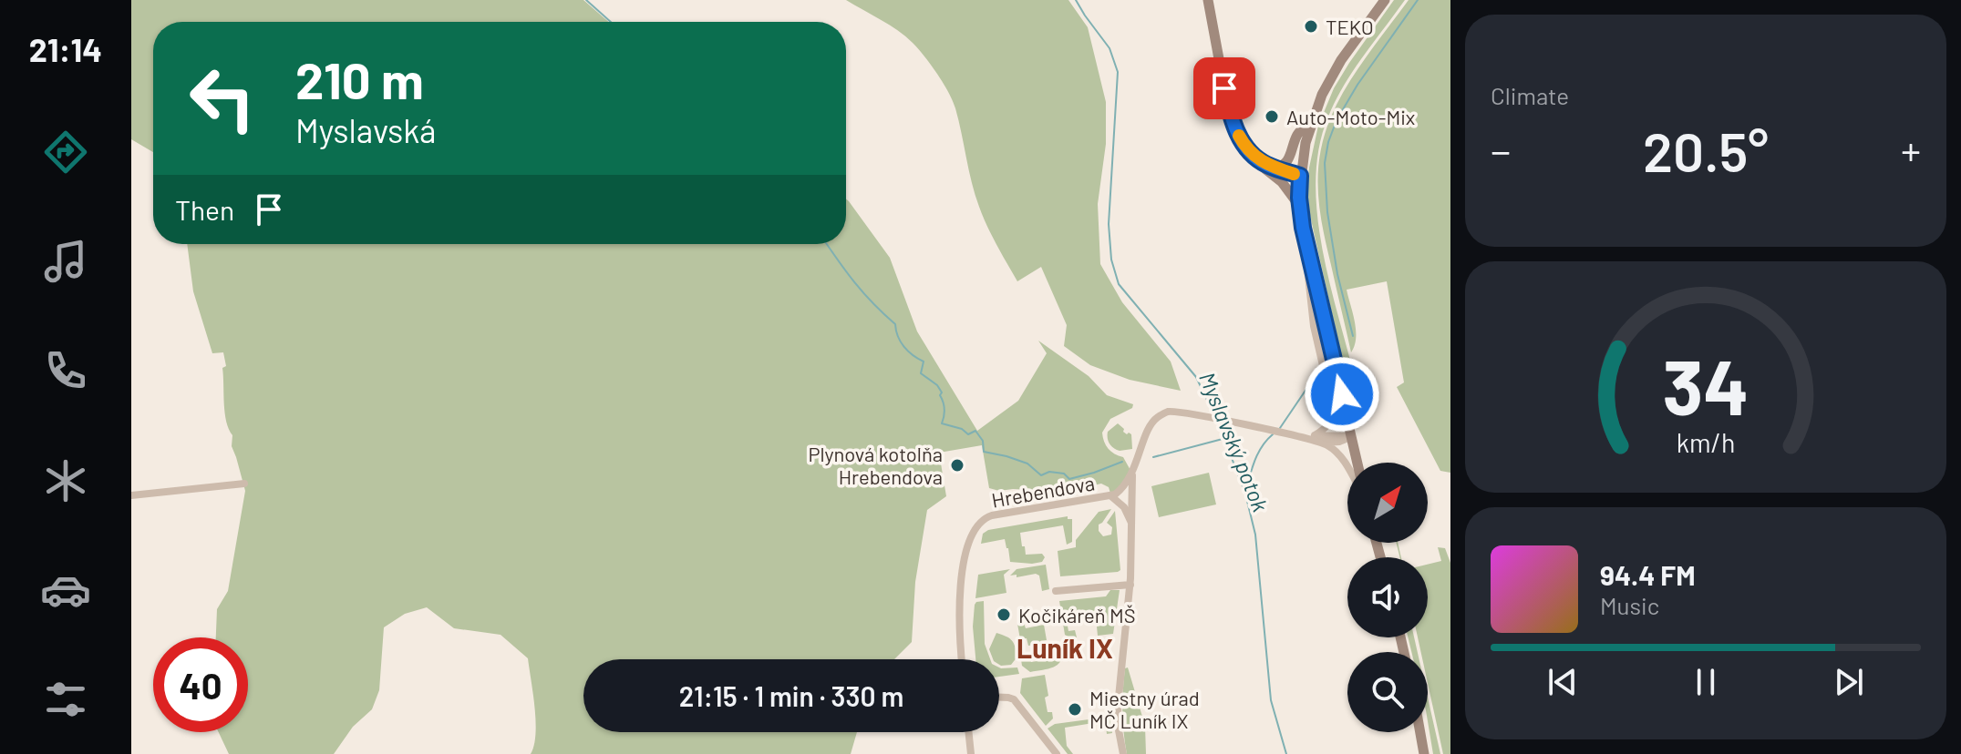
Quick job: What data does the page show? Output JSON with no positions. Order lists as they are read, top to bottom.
{
  "streets": {
    "street": ["Hrebendova"]
  },
  "districts": ["Luník IX"],
  "water": ["Myslavský potok"],
  "places": [
    "TEKO",
    "Auto-Moto-Mix",
    "Plynová kotolňa Hrebendova",
    "Kočikáreň MŠ",
    "Miestny úrad MČ Luník IX"
  ],
  "north": "top right",
  "page": {
    "tabs": "21:14",
    "tile": "Climate",
    "turn": ["210 m", "Myslavská"],
    "heat": ["−", "20.5°", "+"],
    "then": "Then",
    "song": ["94.4 FM", "Music"],
    "limit": "40",
    "trip": "21:15 · 1 min · 330 m",
    "gauge": ["34", "km/h"]
  }
}
